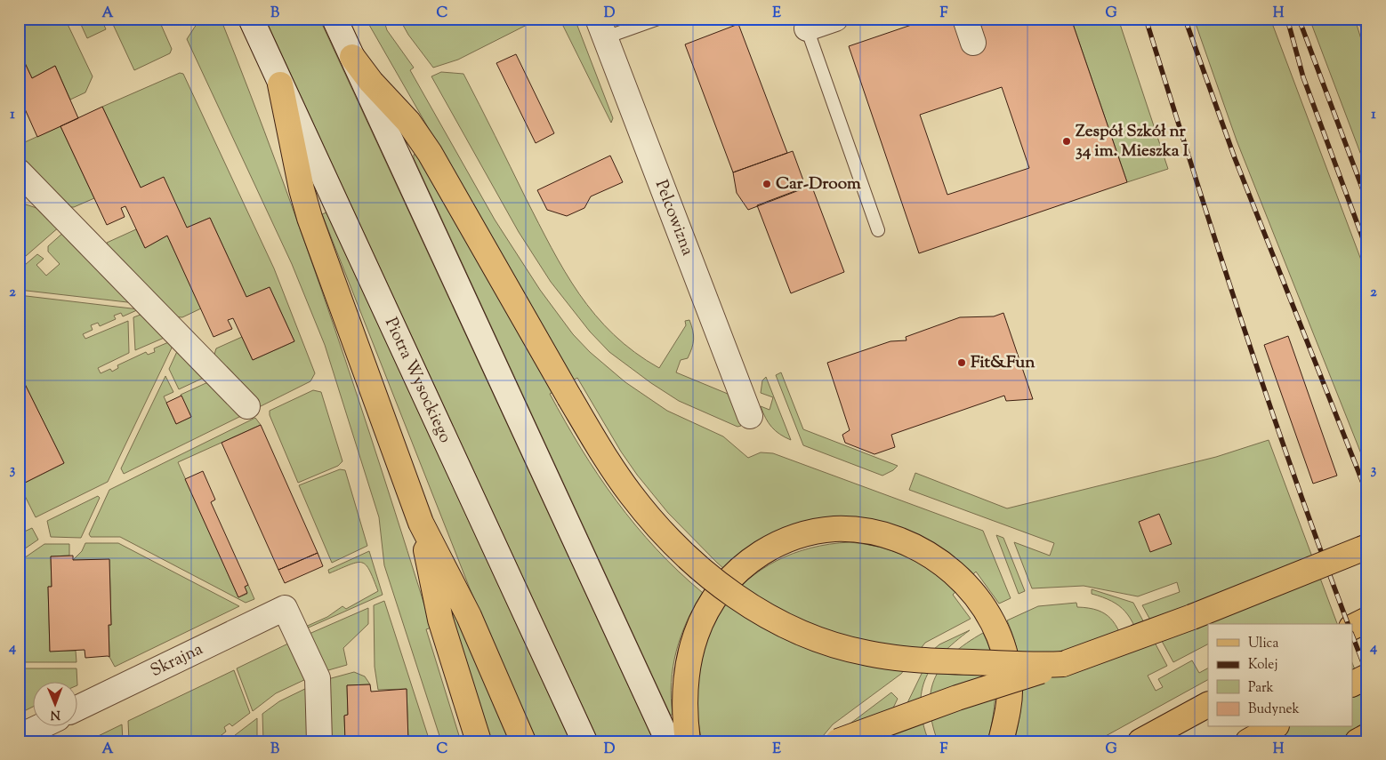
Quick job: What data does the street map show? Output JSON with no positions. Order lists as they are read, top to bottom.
{
  "streets": {
    "main road": ["Pelcowizna", "Piotra Wysockiego", "Skrajna"]
  },
  "places": ["Zespół Szkół nr 34 im. Mieszka I", "Car-Droom", "Fit&Fun"],
  "legend": [
    "Ulica",
    "Kolej",
    "Park",
    "Budynek"
  ],
  "north": "bottom",
  "grid": {
    "columns": [
      "A",
      "B",
      "C",
      "D",
      "E",
      "F",
      "G",
      "H"
    ],
    "rows": [
      "1",
      "2",
      "3",
      "4"
    ]
  }
}
